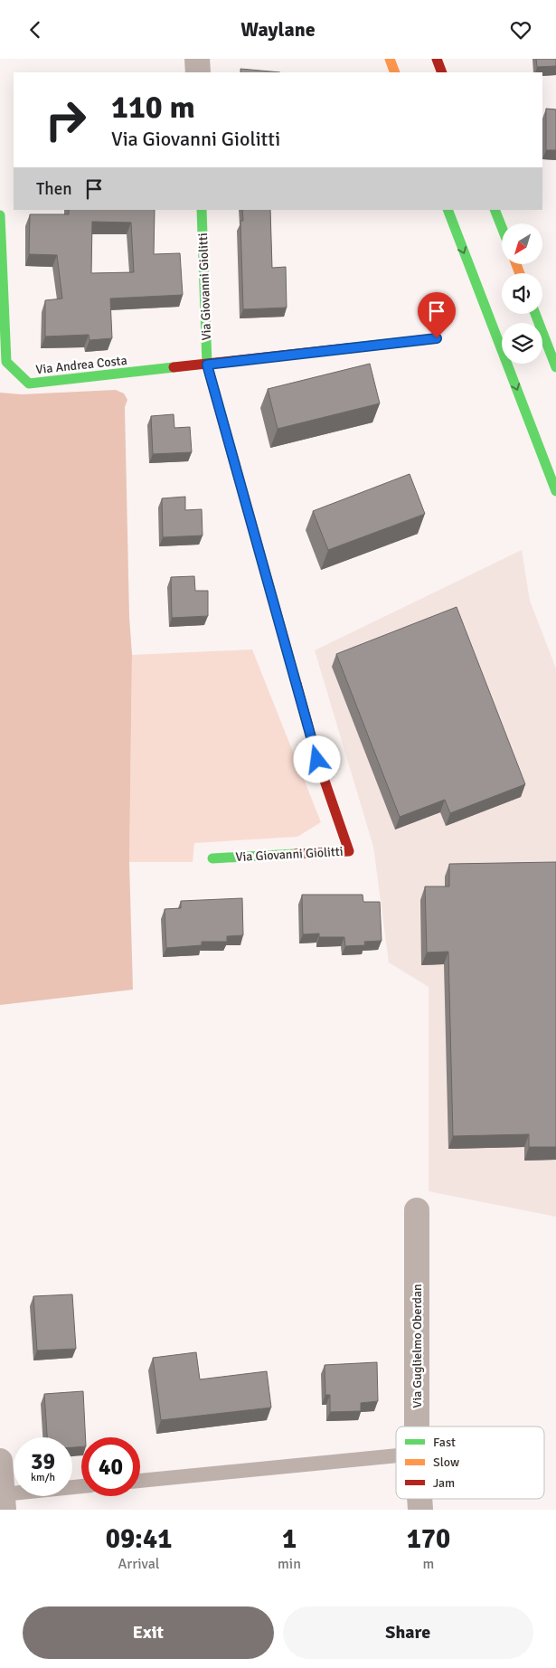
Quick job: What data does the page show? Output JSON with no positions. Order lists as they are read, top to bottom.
{
  "streets": {
    "main road": ["Via Giovanni Giolitti", "Via Andrea Costa"],
    "street": ["Via Guglielmo Oberdan"]
  },
  "crossings": [
    ["Via Giovanni Giolitti", "Via Andrea Costa"]
  ],
  "legend": ["Fast", "Slow", "Jam"],
  "north": "bottom left",
  "page": {
    "header": "Waylane",
    "turn": ["110 m", "Via Giovanni Giolitti"],
    "then": "Then",
    "speed": "39 km/h",
    "limit": "40",
    "eta": [
      "09:41",
      "Arrival",
      "1",
      "min",
      "170",
      "m"
    ],
    "buttons": ["Exit", "Share"]
  }
}
